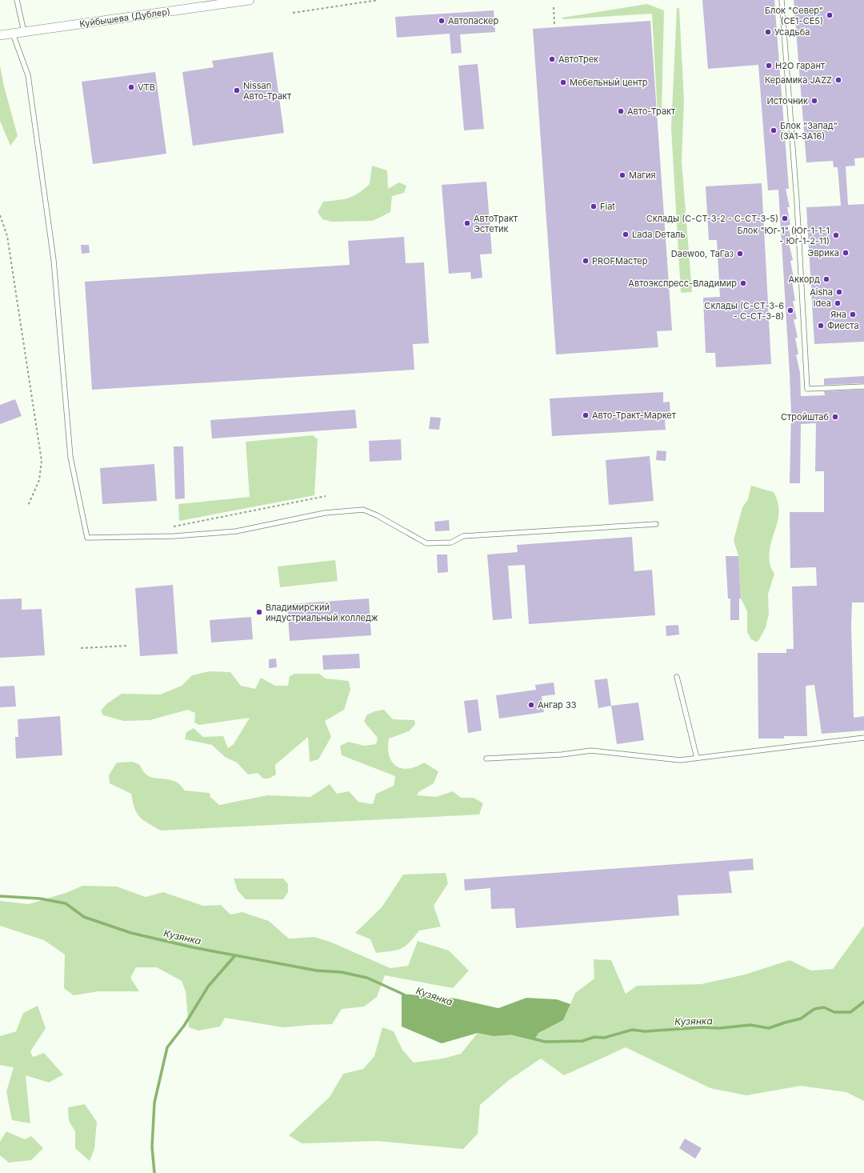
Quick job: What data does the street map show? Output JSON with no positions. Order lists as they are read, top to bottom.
{
  "streets": {
    "street": ["Куйбышева (Дублер)"]
  },
  "water": ["Кузянка"],
  "places": [
    "Блок \"Север\" (СЕ1-СЕ5)",
    "Автопаскер",
    "Усадьба",
    "АвтоТрек",
    "H2O гарант",
    "Керамика JAZZ",
    "Мебельный центр",
    "VTB",
    "Nissan Авто-Тракт",
    "Источник",
    "Авто-Тракт",
    "Блок \"Запад\" (ЗА1-ЗА16)",
    "Магия",
    "Fiat",
    "Склады (С-СТ-3-2 - С-СТ-3-5)",
    "АвтоТракт Эстетик",
    "Lada Dеталь",
    "Блок \"Юг-1\" (Юг-1-1-1 - Юг-1-2-11)",
    "Эврика",
    "Daewoo, ТаГаз",
    "PROFМастер",
    "Аккорд",
    "Автоэкспресс-Владимир",
    "Aisha",
    "Idea",
    "Склады (С-СТ-3-6 - С-СТ-3-8)",
    "Яна",
    "Фиеста",
    "Авто-Тракт-Маркет",
    "Стройштаб",
    "Владимирский индустриальный колледж",
    "Ангар 33"
  ]
}
